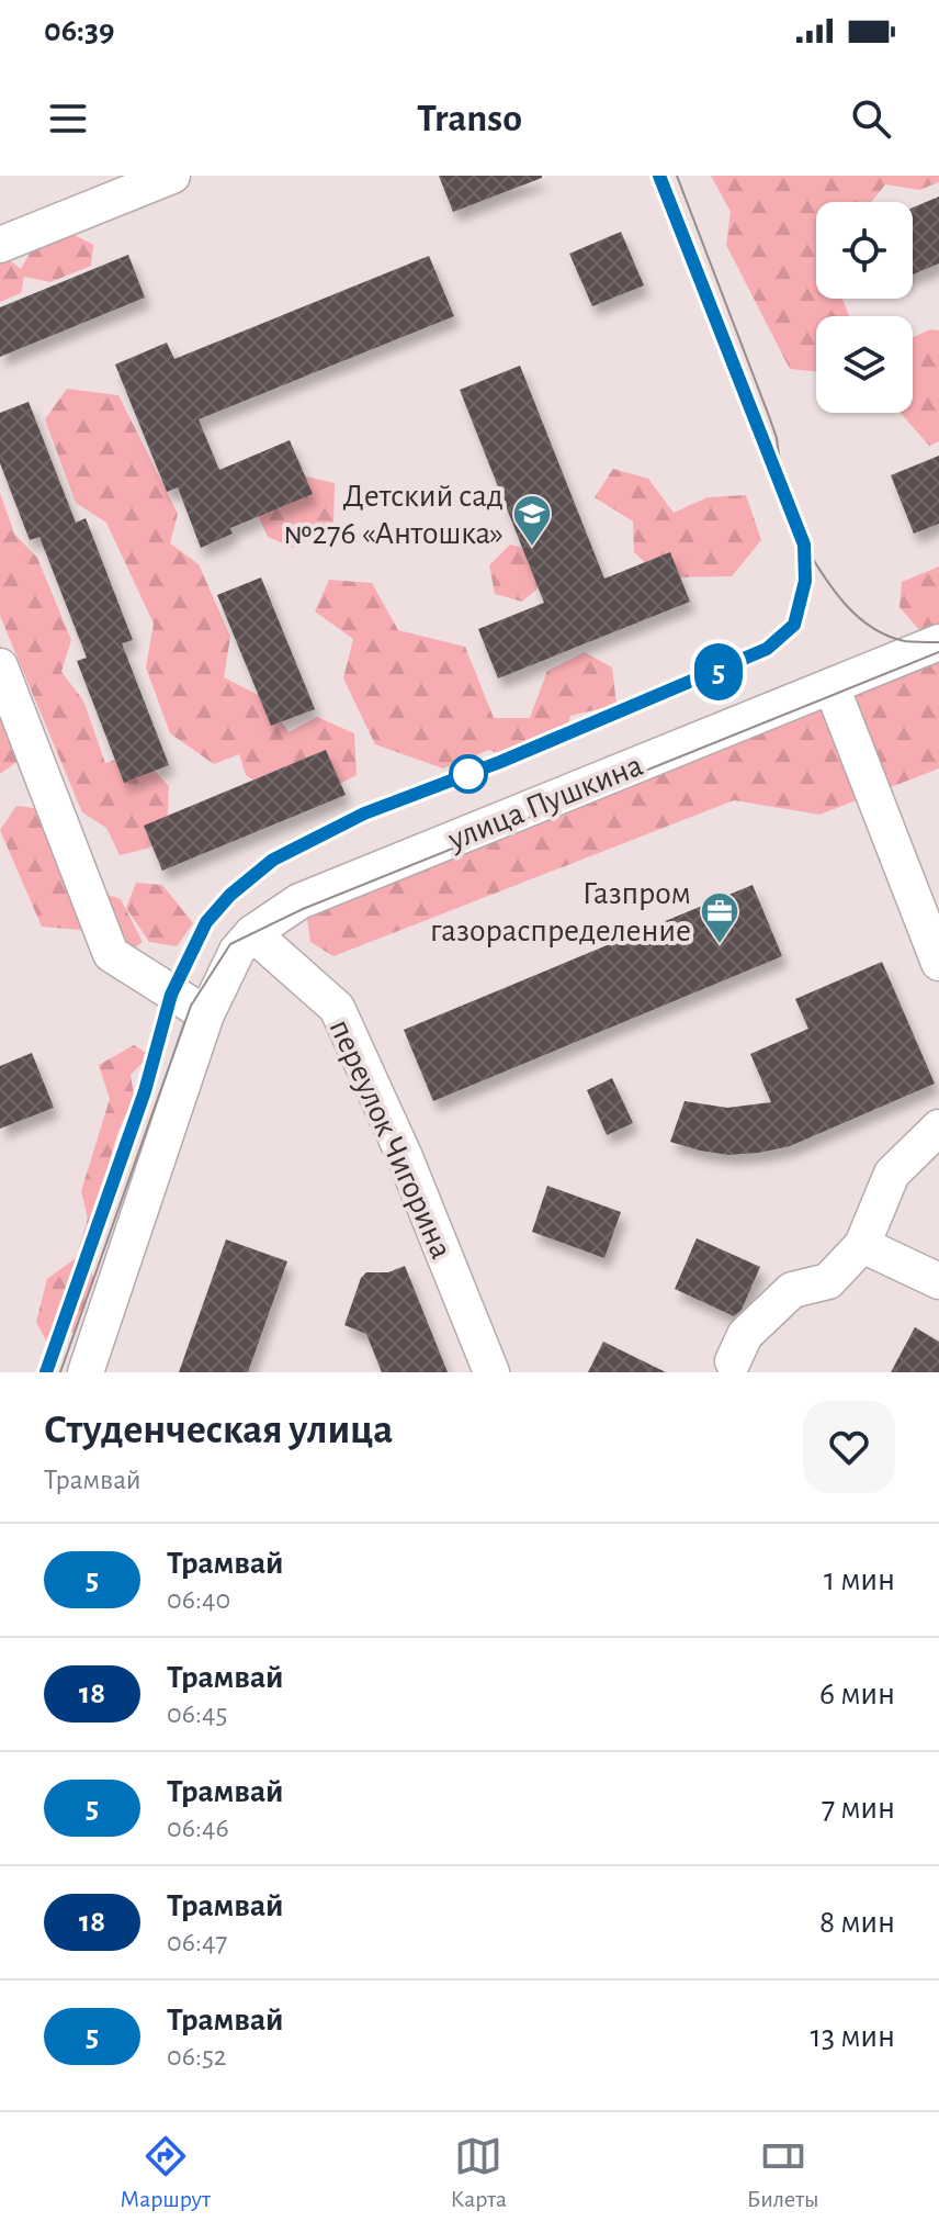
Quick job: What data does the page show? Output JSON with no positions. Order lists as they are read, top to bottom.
{
  "streets": {
    "street": ["улица Пушкина", "переулок Чигорина"]
  },
  "crossings": [
    ["улица Пушкина", "переулок Чигорина"]
  ],
  "places": {
    "school or university": ["Детский сад №276 «Антошка»"],
    "office": ["Газпром газораспределение"]
  },
  "lines": ["tram line 5"],
  "page": {
    "status": "06:39",
    "header": "Transo",
    "on_map": "5",
    "heading": ["Студенческая улица", "Трамвай"],
    "list": [
      {
        "mark": "5",
        "name": "Трамвай",
        "note": "06:40",
        "value": "1 мин"
      },
      {
        "mark": "18",
        "name": "Трамвай",
        "note": "06:45",
        "value": "6 мин"
      },
      {
        "mark": "5",
        "name": "Трамвай",
        "note": "06:46",
        "value": "7 мин"
      },
      {
        "mark": "18",
        "name": "Трамвай",
        "note": "06:47",
        "value": "8 мин"
      },
      {
        "mark": "5",
        "name": "Трамвай",
        "note": "06:52",
        "value": "13 мин"
      }
    ],
    "tabs": ["Маршрут", "Карта", "Билеты"]
  }
}
